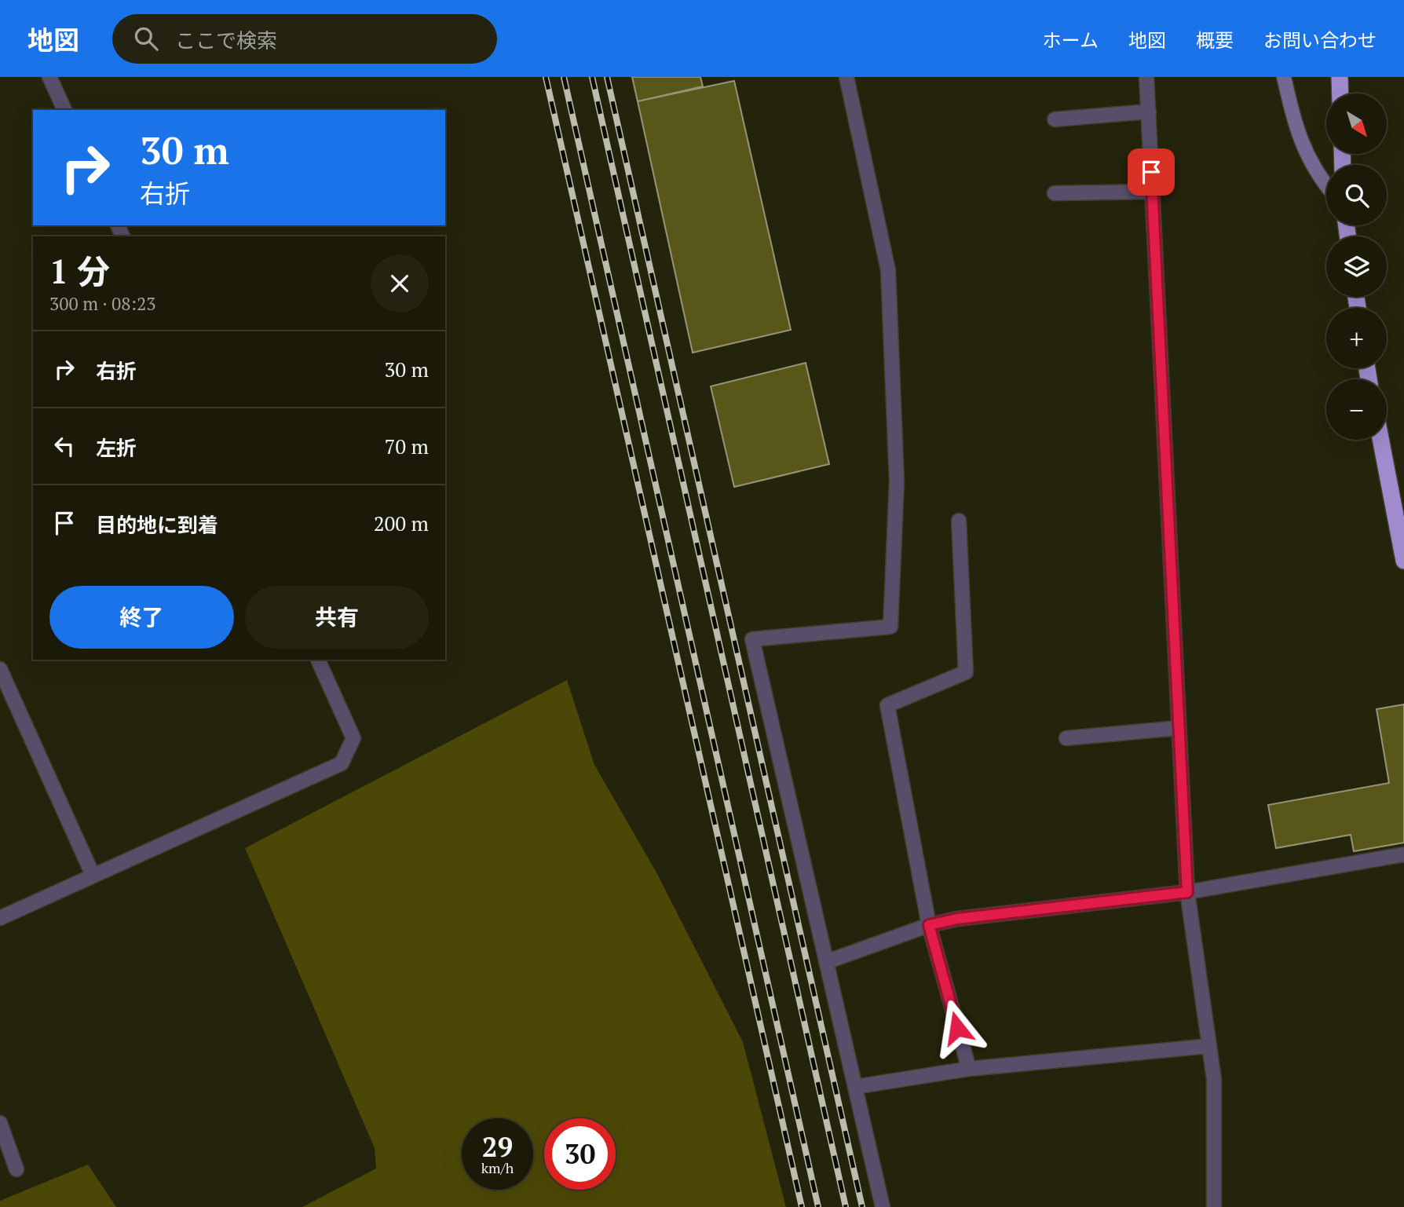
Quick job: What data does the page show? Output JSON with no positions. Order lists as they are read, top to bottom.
{
  "north": "bottom right",
  "page": {
    "header": "地図",
    "search": "ここで検索",
    "nav": [
      "ホーム",
      "地図",
      "概要",
      "お問い合わせ"
    ],
    "map_buttons": ["+", "−"],
    "turn": ["30 m", "右折"],
    "heading": ["1 分", "300 m · 08:23"],
    "list": [
      {
        "name": "右折",
        "value": "30 m"
      },
      {
        "name": "左折",
        "value": "70 m"
      },
      {
        "name": "目的地に到着",
        "value": "200 m"
      }
    ],
    "buttons": ["終了", "共有"],
    "speed": "29 km/h",
    "limit": "30"
  }
}
